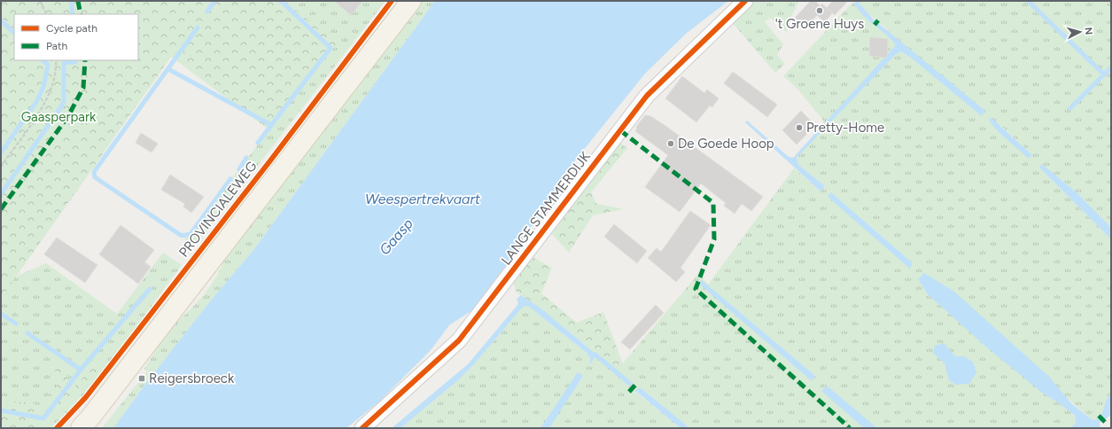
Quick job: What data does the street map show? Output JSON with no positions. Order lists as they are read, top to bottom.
{
  "streets": {
    "main road": ["PROVINCIALEWEG"],
    "street": ["LANGE STAMMERDIJK"]
  },
  "water": ["Weespertrekvaart", "Gaasp"],
  "parks": ["Gaasperpark"],
  "places": {
    "other": ["'t Groene Huys", "Pretty-Home", "De Goede Hoop"],
    "transit": ["Reigersbroeck"]
  },
  "legend": ["Cycle path", "Path"],
  "north": "right"
}
